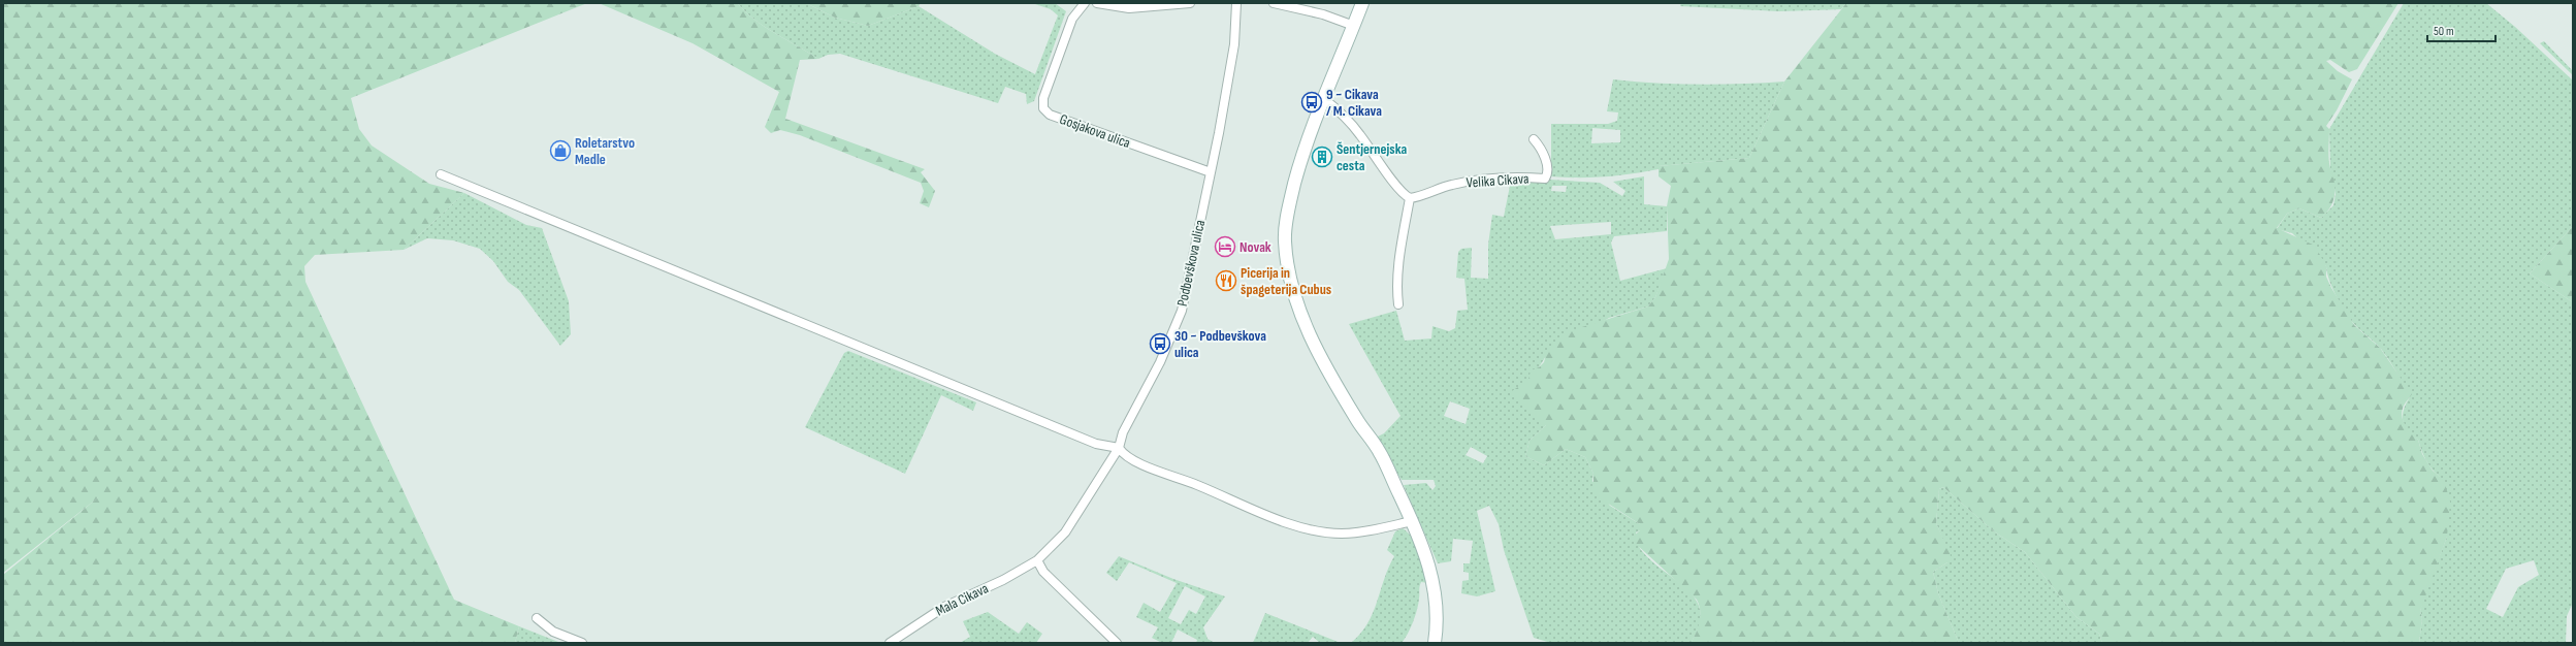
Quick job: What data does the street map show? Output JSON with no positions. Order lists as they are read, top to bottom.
{
  "streets": {
    "street": [
      "Gosjakova ulica",
      "Velika Cikava",
      "Podbevškova ulica",
      "Mala Cikava"
    ]
  },
  "crossings": [
    ["Gosjakova ulica", "Podbevškova ulica"],
    ["Podbevškova ulica", "Mala Cikava"]
  ],
  "places": {
    "bus stop": ["9 ~ Cikava / M. Cikava", "30 ~ Podbevškova ulica"],
    "shop": ["Roletarstvo Medle"],
    "building": ["Šentjernejska cesta"],
    "hotel": ["Novak"],
    "restaurant": ["Picerija in špageterija Cubus"]
  },
  "scale_bar": "50 m"
}
